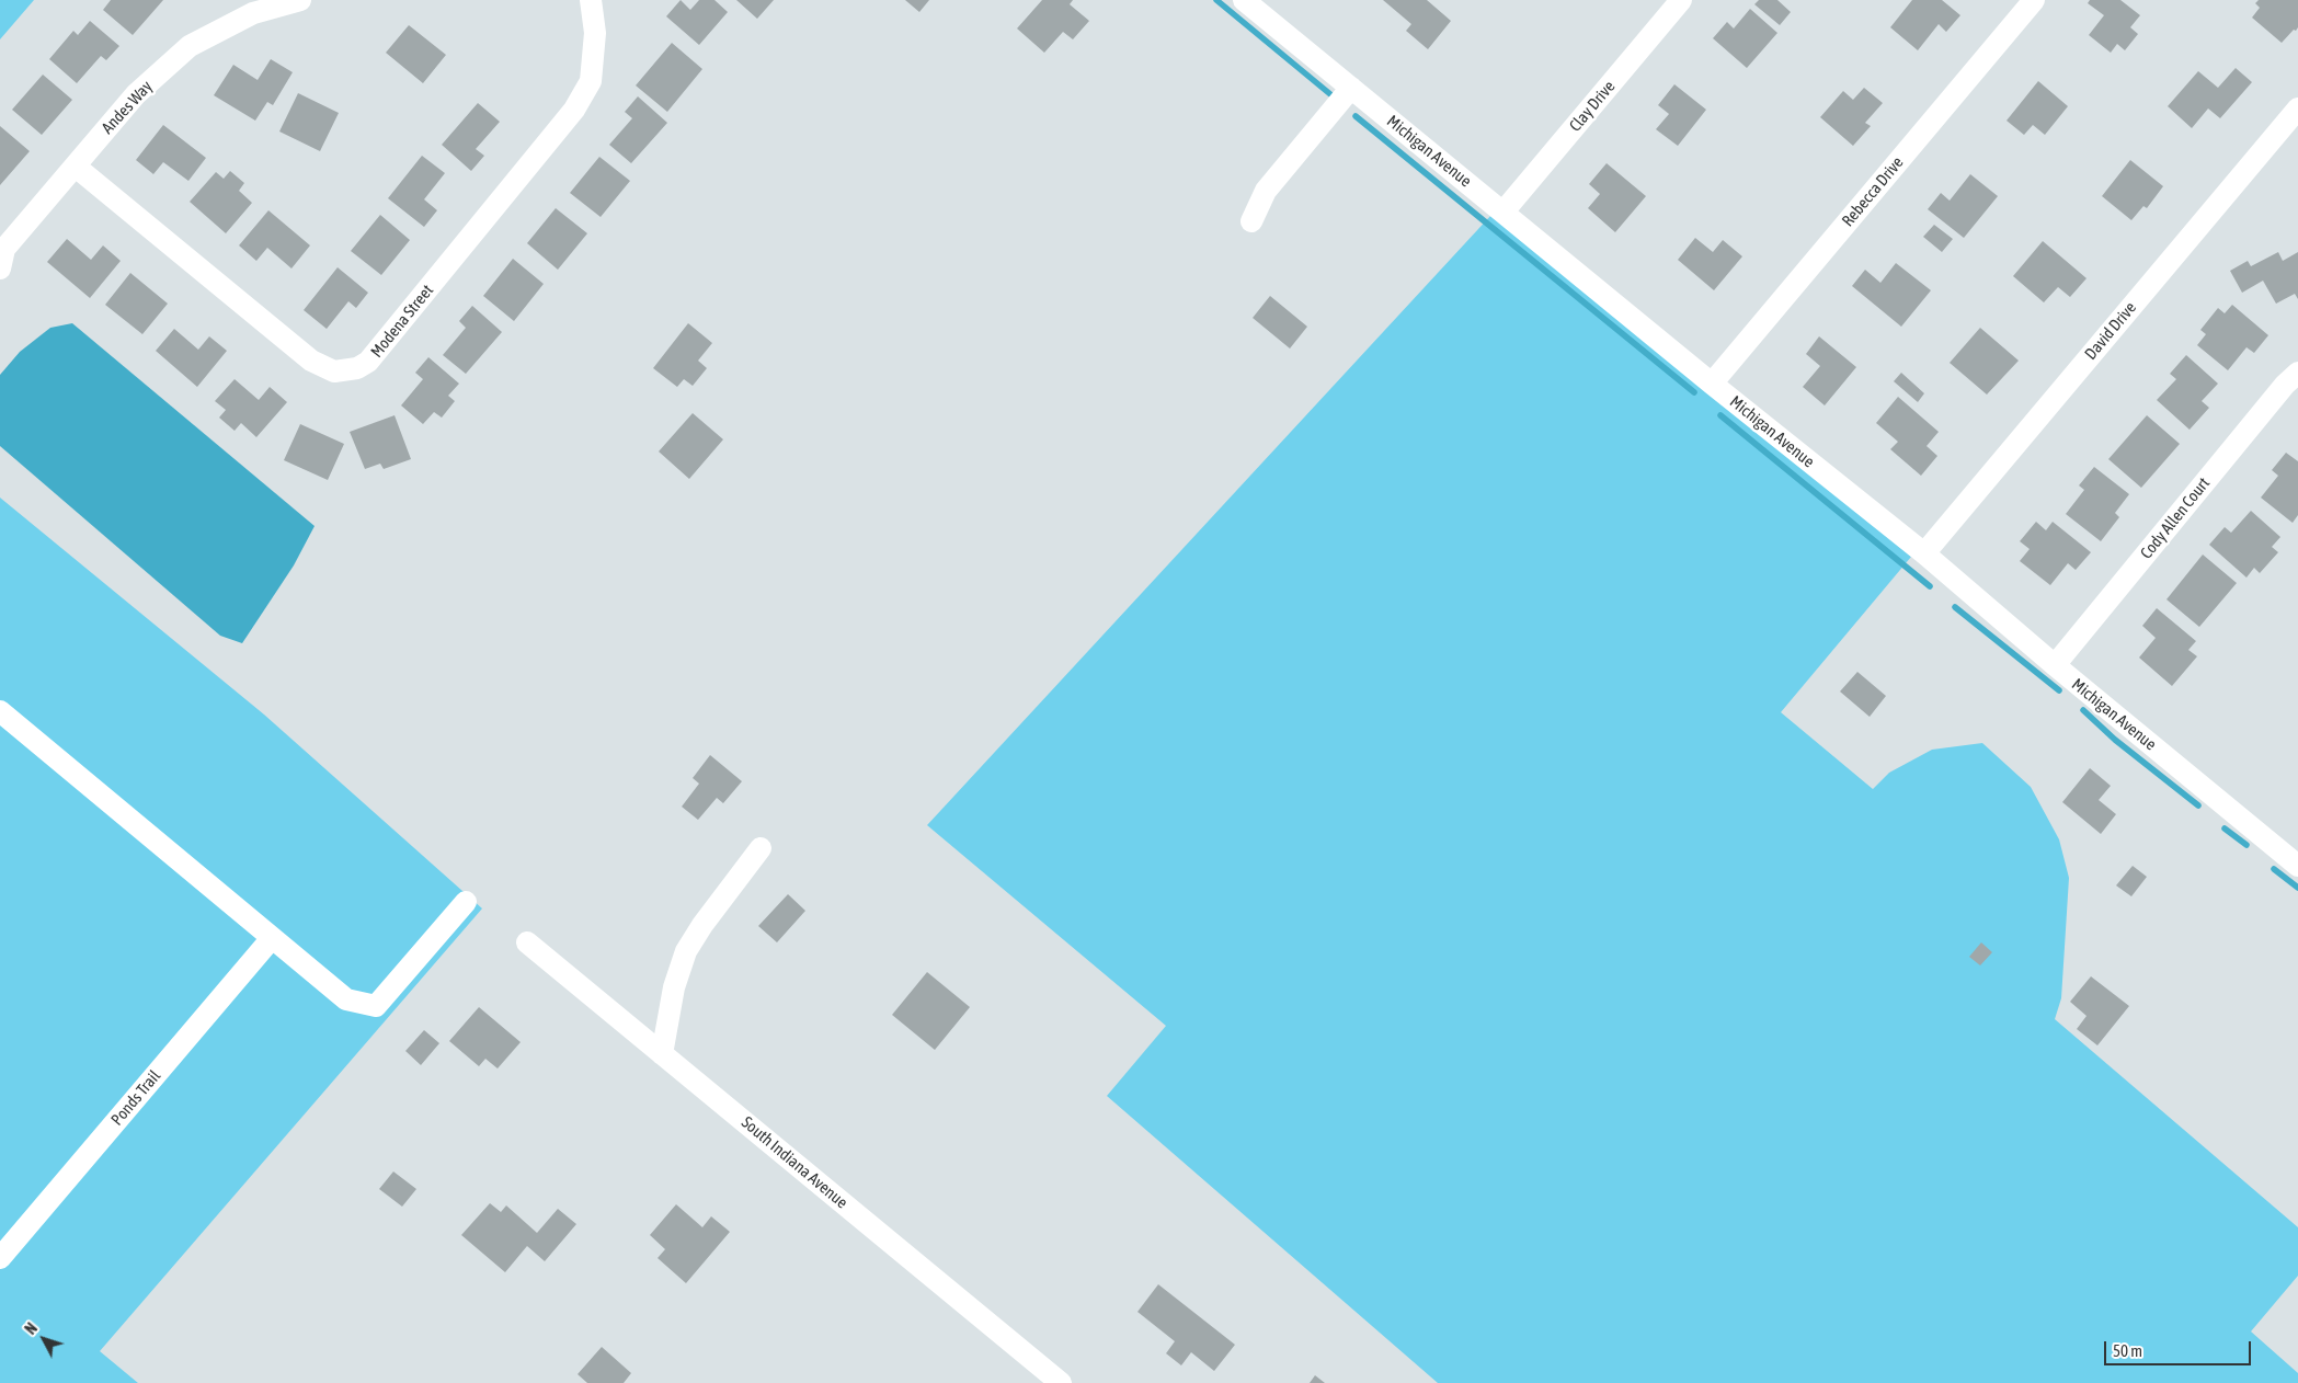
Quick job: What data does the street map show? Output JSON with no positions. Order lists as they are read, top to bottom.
{
  "streets": {
    "street": [
      "Clay Drive",
      "Andes Way",
      "Michigan Avenue",
      "Rebecca Drive",
      "Modena Street",
      "David Drive",
      "Cody Allen Court",
      "Ponds Trail",
      "South Indiana Avenue"
    ]
  },
  "crossings": [
    ["Clay Drive", "Michigan Avenue"],
    ["Andes Way", "Modena Street"],
    ["Michigan Avenue", "Rebecca Drive"],
    ["Michigan Avenue", "David Drive"],
    ["Michigan Avenue", "Cody Allen Court"]
  ],
  "scale_bar": "50 m",
  "north": "top left"
}
